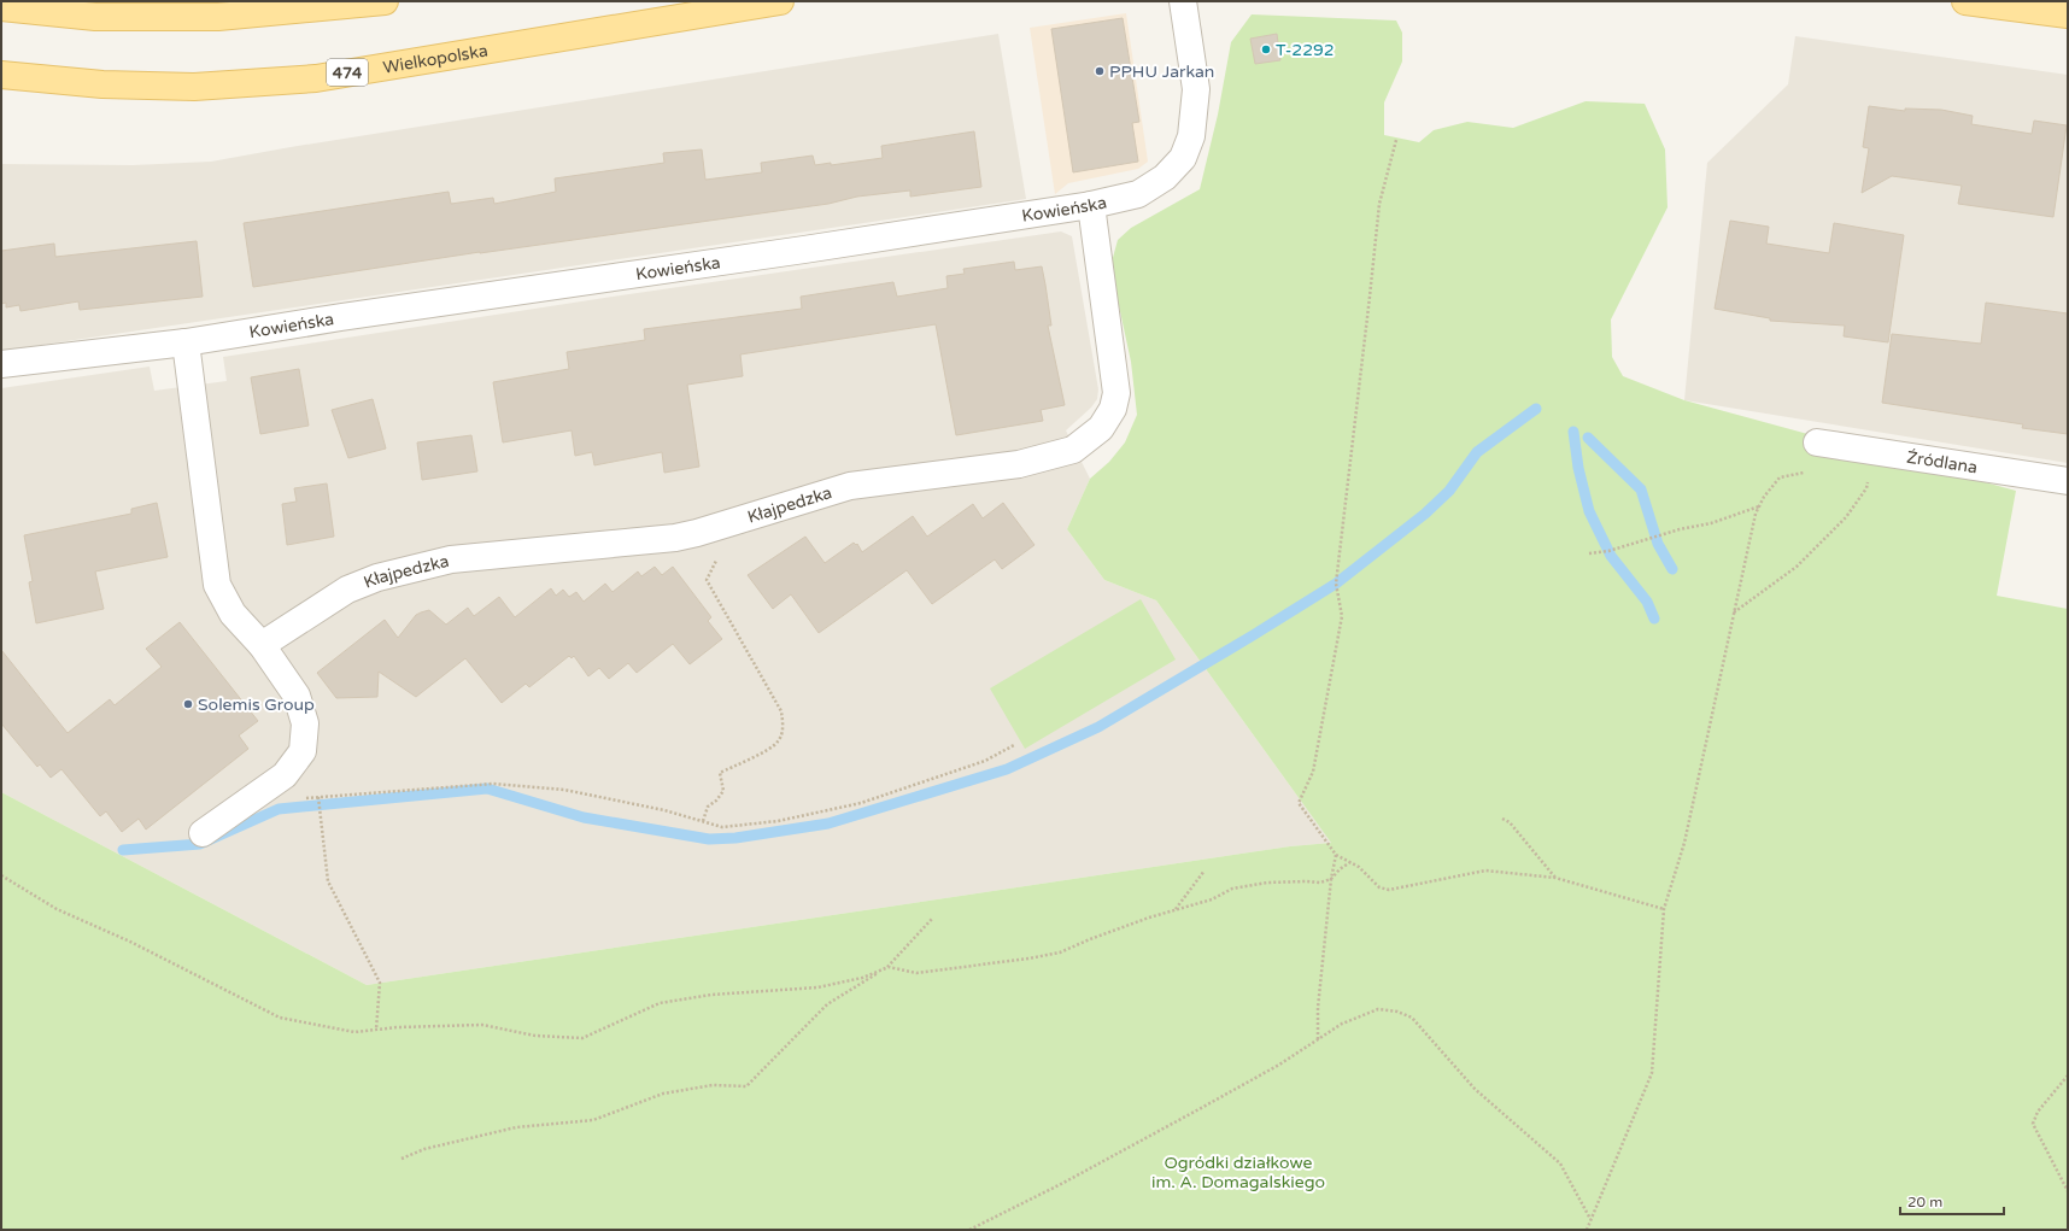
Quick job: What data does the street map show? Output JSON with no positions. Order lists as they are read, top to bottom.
{
  "streets": {
    "main road": ["Wielkopolska", "474"],
    "street": ["Kowieńska", "Źródlana", "Kłajpedzka"]
  },
  "crossings": [
    ["Kowieńska", "Kłajpedzka"]
  ],
  "parks": ["Ogródki działkowe im. A. Domagalskiego"],
  "places": ["T-2292", "PPHU Jarkan", "Solemis Group"],
  "scale_bar": "20 m"
}
